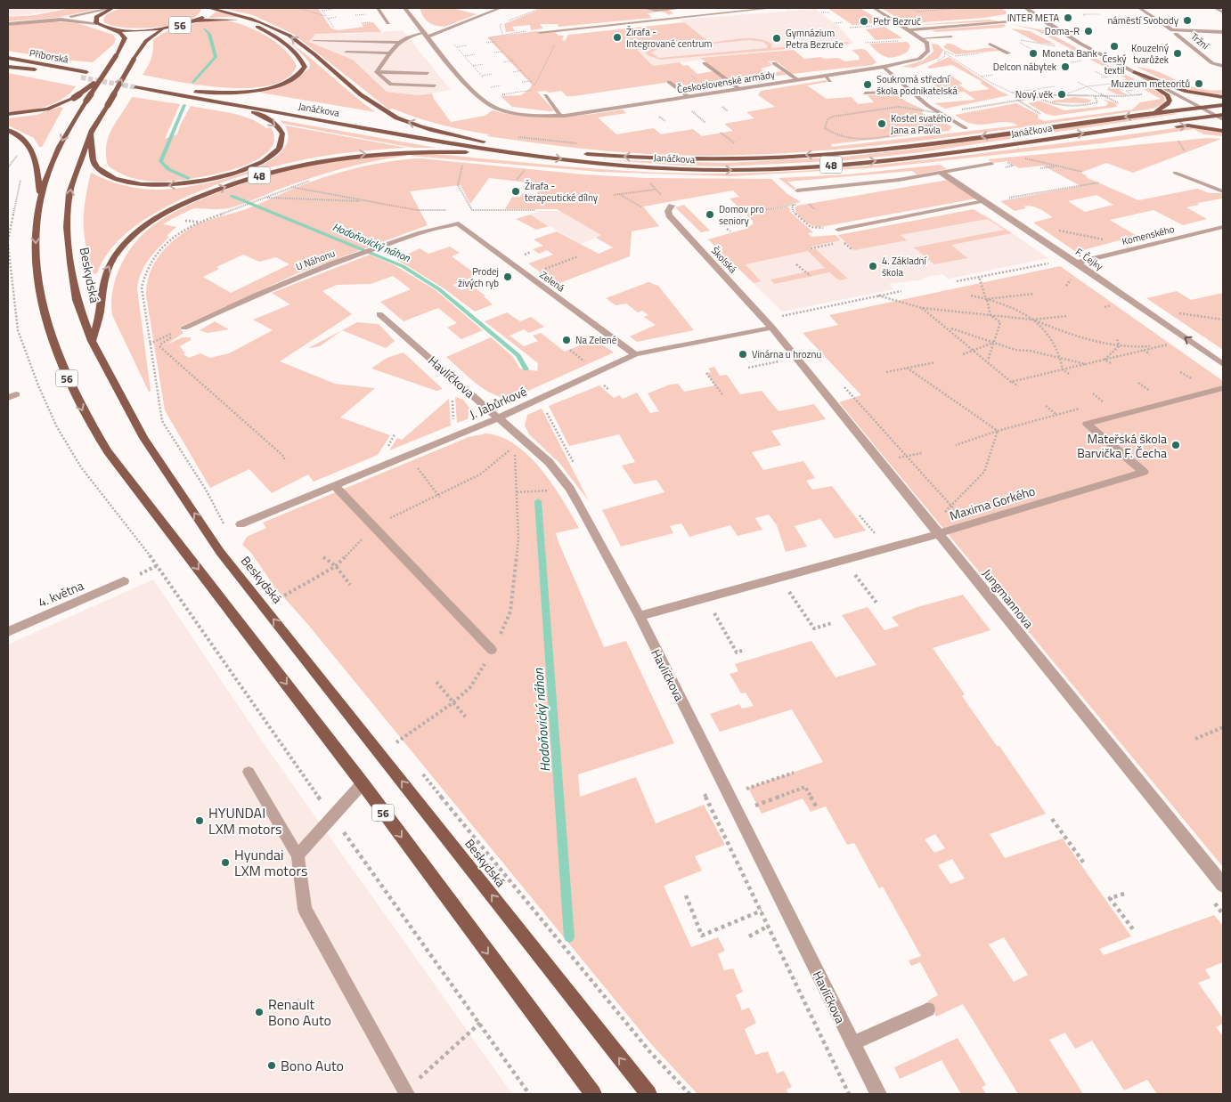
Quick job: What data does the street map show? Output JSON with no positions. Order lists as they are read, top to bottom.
{
  "streets": {
    "main road": [
      "56",
      "Příborská",
      "Janáčkova",
      "48",
      "Beskydská"
    ],
    "street": [
      "Tržní",
      "Československé armády",
      "Komenského",
      "F. Čejky",
      "U Náhonu",
      "Školská",
      "Zelená",
      "Havlíčkova",
      "J. Jabůrkové",
      "Maxima Gorkého",
      "4. května",
      "Jungmannova"
    ]
  },
  "crossings": [
    ["56", "Beskydská"],
    ["Janáčkova", "48"],
    ["48", "Beskydská"],
    ["Komenského", "F. Čejky"],
    ["U Náhonu", "Zelená"],
    ["Školská", "J. Jabůrkové"],
    ["Školská", "Jungmannova"],
    ["Zelená", "J. Jabůrkové"],
    ["Havlíčkova", "J. Jabůrkové"],
    ["Havlíčkova", "Maxima Gorkého"],
    ["J. Jabůrkové", "Jungmannova"],
    ["Maxima Gorkého", "Jungmannova"]
  ],
  "one_way": ["F. Čejky"],
  "water": ["Hodoňovický náhon"],
  "places": [
    "INTER META",
    "náměstí Svobody",
    "Petr Bezruč",
    "Doma-R",
    "Žirafa - Integrované centrum",
    "Gymnázium Petra Bezruče",
    "Český textil",
    "Moneta Bank",
    "Kouzelný tvarůžek",
    "Delcon nábytek",
    "Muzeum meteoritů",
    "Soukromá střední škola podnikatelská",
    "Nový věk",
    "Kostel svatého Jana a Pavla",
    "Žirafa - terapeutické dílny",
    "Domov pro seniory",
    "4. Základní škola",
    "Prodej živých ryb",
    "Na Zelené",
    "Vinárna u hroznu",
    "Mateřská škola Barvička F. Čecha",
    "HYUNDAI LXM motors",
    "Hyundai LXM motors",
    "Renault Bono Auto",
    "Bono Auto"
  ]
}
